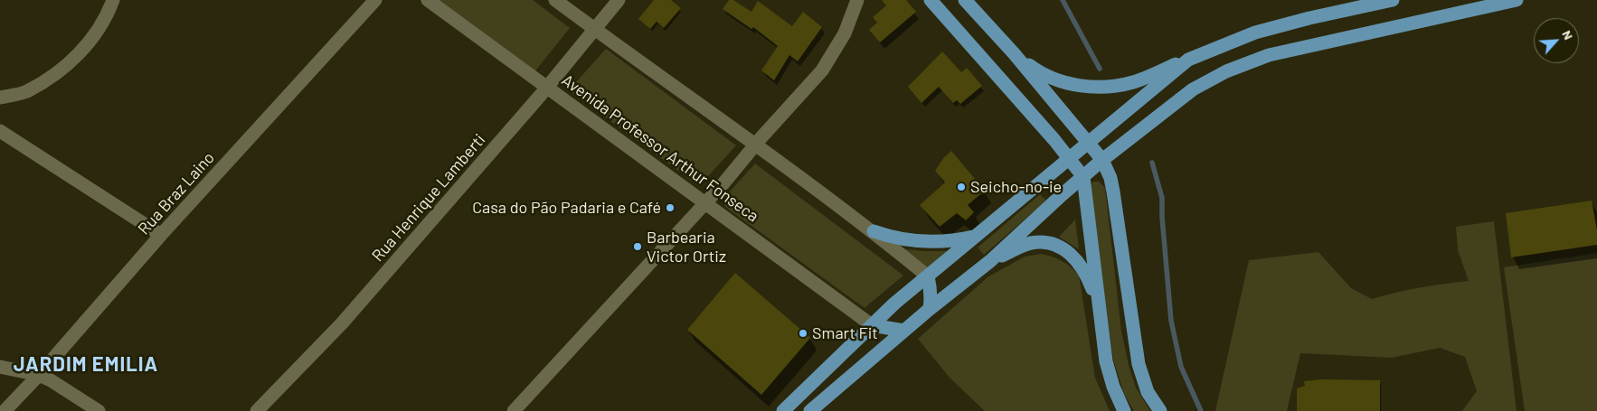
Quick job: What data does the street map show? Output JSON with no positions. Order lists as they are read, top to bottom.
{
  "streets": {
    "street": ["Avenida Professor Arthur Fonseca", "Rua Braz Laino", "Rua Henrique Lamberti"]
  },
  "crossings": [
    ["Avenida Professor Arthur Fonseca", "Rua Henrique Lamberti"]
  ],
  "districts": ["JARDIM EMILIA"],
  "places": [
    "Seicho-no-ie",
    "Casa do Pão Padaria e Café",
    "Barbearia Victor Ortiz",
    "Smart Fit"
  ],
  "north": "top right"
}
